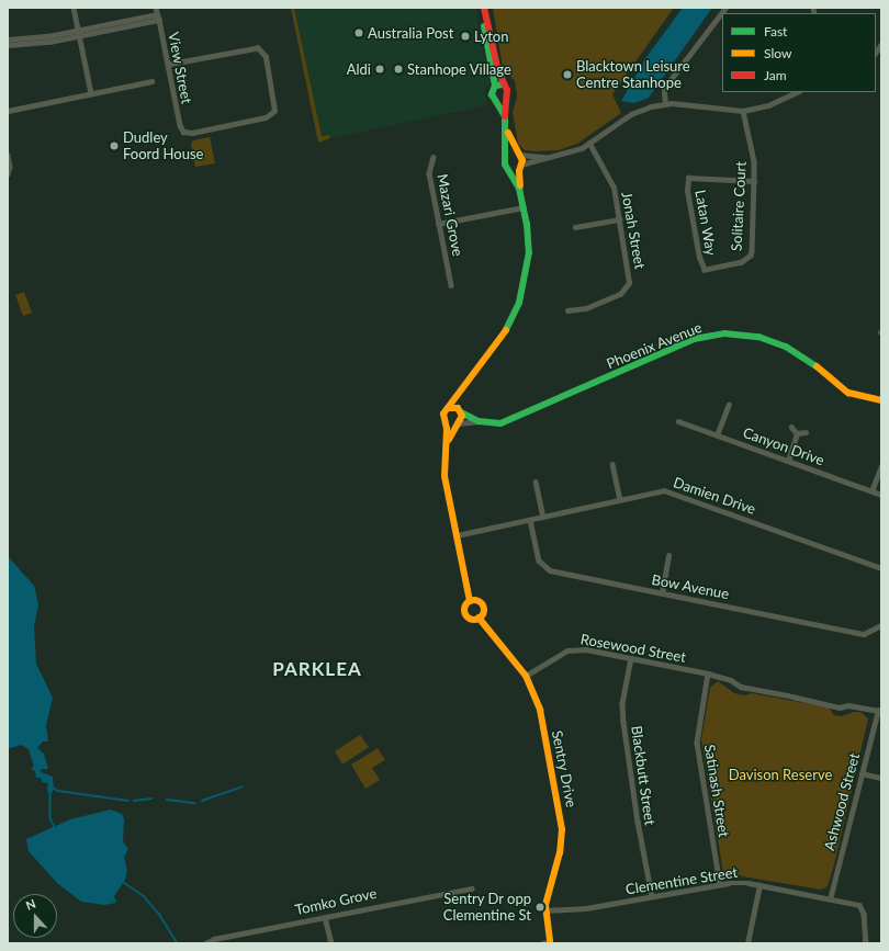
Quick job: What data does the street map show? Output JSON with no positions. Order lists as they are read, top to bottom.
{
  "streets": {
    "street": [
      "View Street",
      "Solitaire Court",
      "Mazari Grove",
      "Latan Way",
      "Jonah Street",
      "Phoenix Avenue",
      "Canyon Drive",
      "Damien Drive",
      "Bow Avenue",
      "Rosewood Street",
      "Sentry Drive",
      "Blackbutt Street",
      "Satinash Street",
      "Ashwood Street",
      "Clementine Street",
      "Tomko Grove"
    ]
  },
  "crossings": [
    ["Solitaire Court", "Latan Way"],
    ["Damien Drive", "Bow Avenue"],
    ["Rosewood Street", "Sentry Drive"],
    ["Rosewood Street", "Blackbutt Street"],
    ["Rosewood Street", "Satinash Street"],
    ["Rosewood Street", "Ashwood Street"],
    ["Sentry Drive", "Clementine Street"],
    ["Blackbutt Street", "Clementine Street"],
    ["Satinash Street", "Clementine Street"],
    ["Ashwood Street", "Clementine Street"]
  ],
  "districts": ["PARKLEA"],
  "parks": ["Davison Reserve"],
  "places": [
    "Australia Post",
    "Lyton",
    "Aldi",
    "Stanhope Village",
    "Blacktown Leisure Centre Stanhope",
    "Dudley Foord House",
    "Sentry Dr opp Clementine St"
  ],
  "legend": ["Fast", "Slow", "Jam"],
  "north": "top"
}
